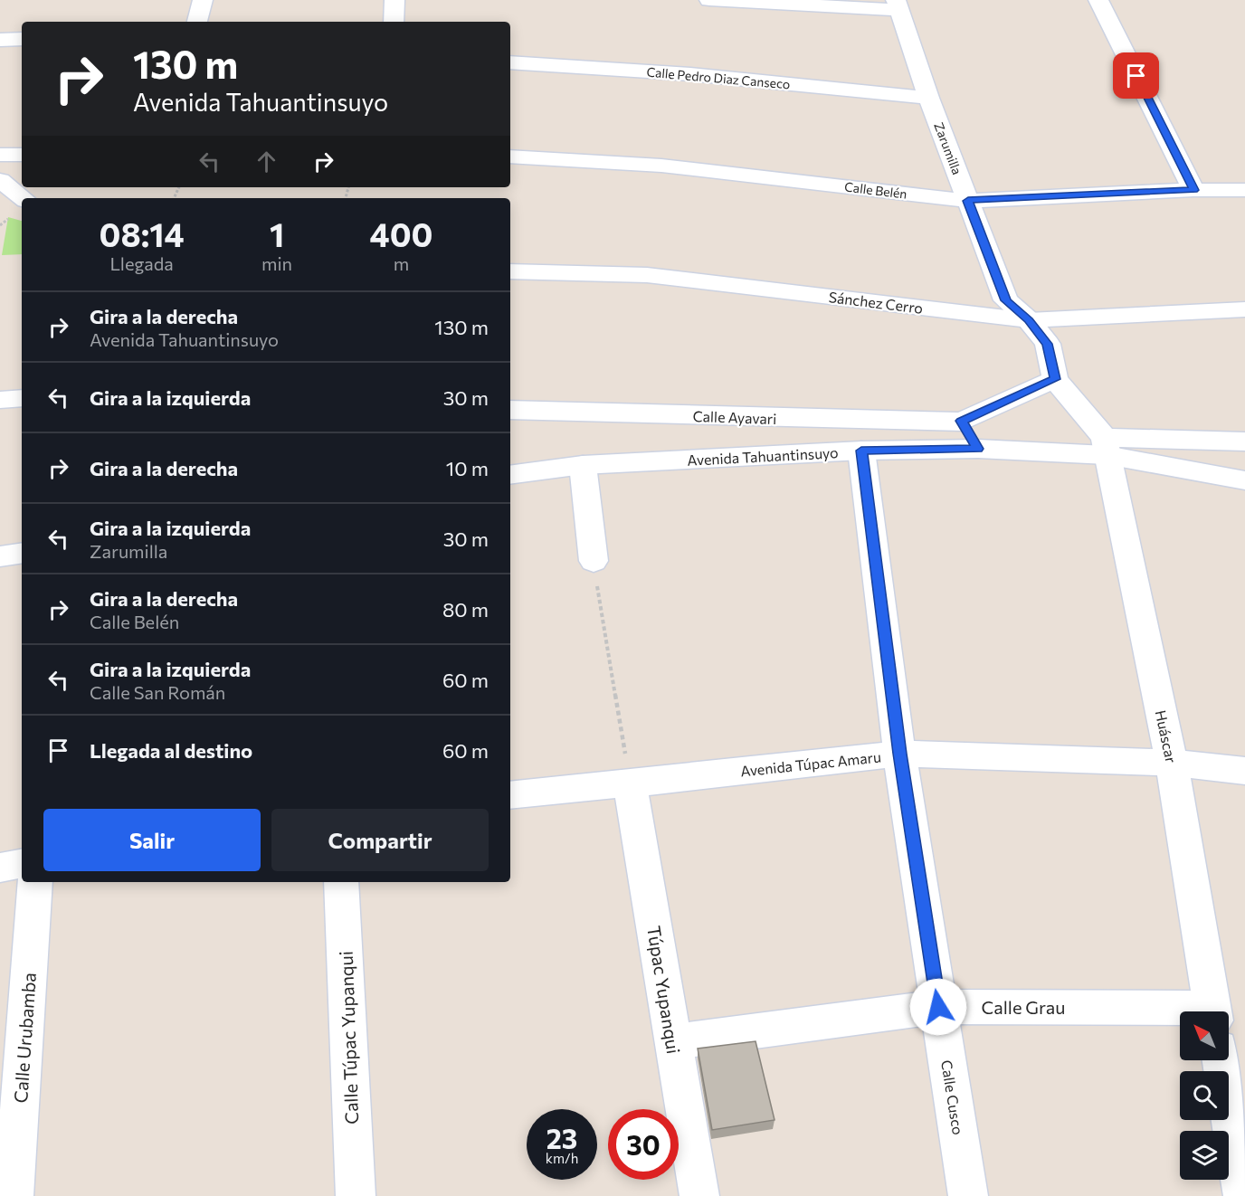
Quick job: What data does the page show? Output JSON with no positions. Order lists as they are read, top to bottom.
{
  "streets": {
    "street": [
      "Calle Pedro Diaz Canseco",
      "Zarumilla",
      "Calle Belén",
      "Sánchez Cerro",
      "Calle Ayavari",
      "Avenida Tahuantinsuyo",
      "Huáscar",
      "Avenida Túpac Amaru",
      "Túpac Yupanqui",
      "Calle Grau",
      "Calle Urubamba",
      "Calle Túpac Yupanqui",
      "Calle Cusco"
    ]
  },
  "crossings": [
    ["Calle Pedro Diaz Canseco", "Zarumilla"],
    ["Zarumilla", "Calle Belén"],
    ["Zarumilla", "Sánchez Cerro"],
    ["Zarumilla", "Avenida Tahuantinsuyo"],
    ["Zarumilla", "Huáscar"],
    ["Avenida Tahuantinsuyo", "Huáscar"],
    ["Avenida Tahuantinsuyo", "Calle Cusco"],
    ["Huáscar", "Avenida Túpac Amaru"],
    ["Avenida Túpac Amaru", "Túpac Yupanqui"],
    ["Avenida Túpac Amaru", "Calle Cusco"],
    ["Túpac Yupanqui", "Calle Grau"],
    ["Calle Grau", "Calle Cusco"]
  ],
  "north": "top left",
  "page": {
    "turn": ["130 m", "Avenida Tahuantinsuyo"],
    "eta": [
      "08:14",
      "Llegada",
      "1",
      "min",
      "400",
      "m"
    ],
    "list": [
      {
        "name": "Gira a la derecha",
        "note": "Avenida Tahuantinsuyo",
        "value": "130 m"
      },
      {
        "name": "Gira a la izquierda",
        "value": "30 m"
      },
      {
        "name": "Gira a la derecha",
        "value": "10 m"
      },
      {
        "name": "Gira a la izquierda",
        "note": "Zarumilla",
        "value": "30 m"
      },
      {
        "name": "Gira a la derecha",
        "note": "Calle Belén",
        "value": "80 m"
      },
      {
        "name": "Gira a la izquierda",
        "note": "Calle San Román",
        "value": "60 m"
      },
      {
        "name": "Llegada al destino",
        "value": "60 m"
      }
    ],
    "buttons": ["Salir", "Compartir"],
    "speed": "23 km/h",
    "limit": "30"
  }
}
